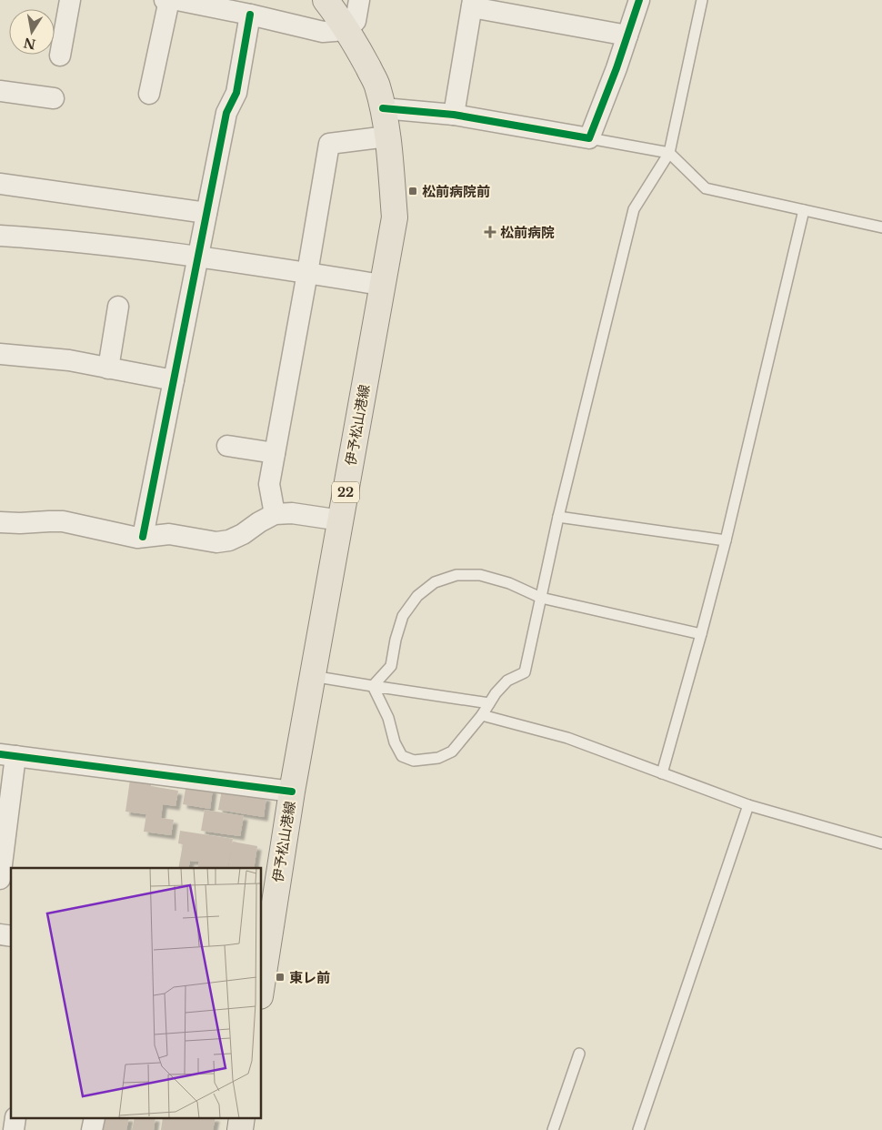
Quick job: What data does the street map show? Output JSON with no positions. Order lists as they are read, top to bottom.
{
  "streets": {
    "main road": ["伊予松山港線", "22"]
  },
  "places": {
    "transit": ["松前病院前", "東レ前"],
    "health": ["松前病院"]
  },
  "north": "bottom"
}
